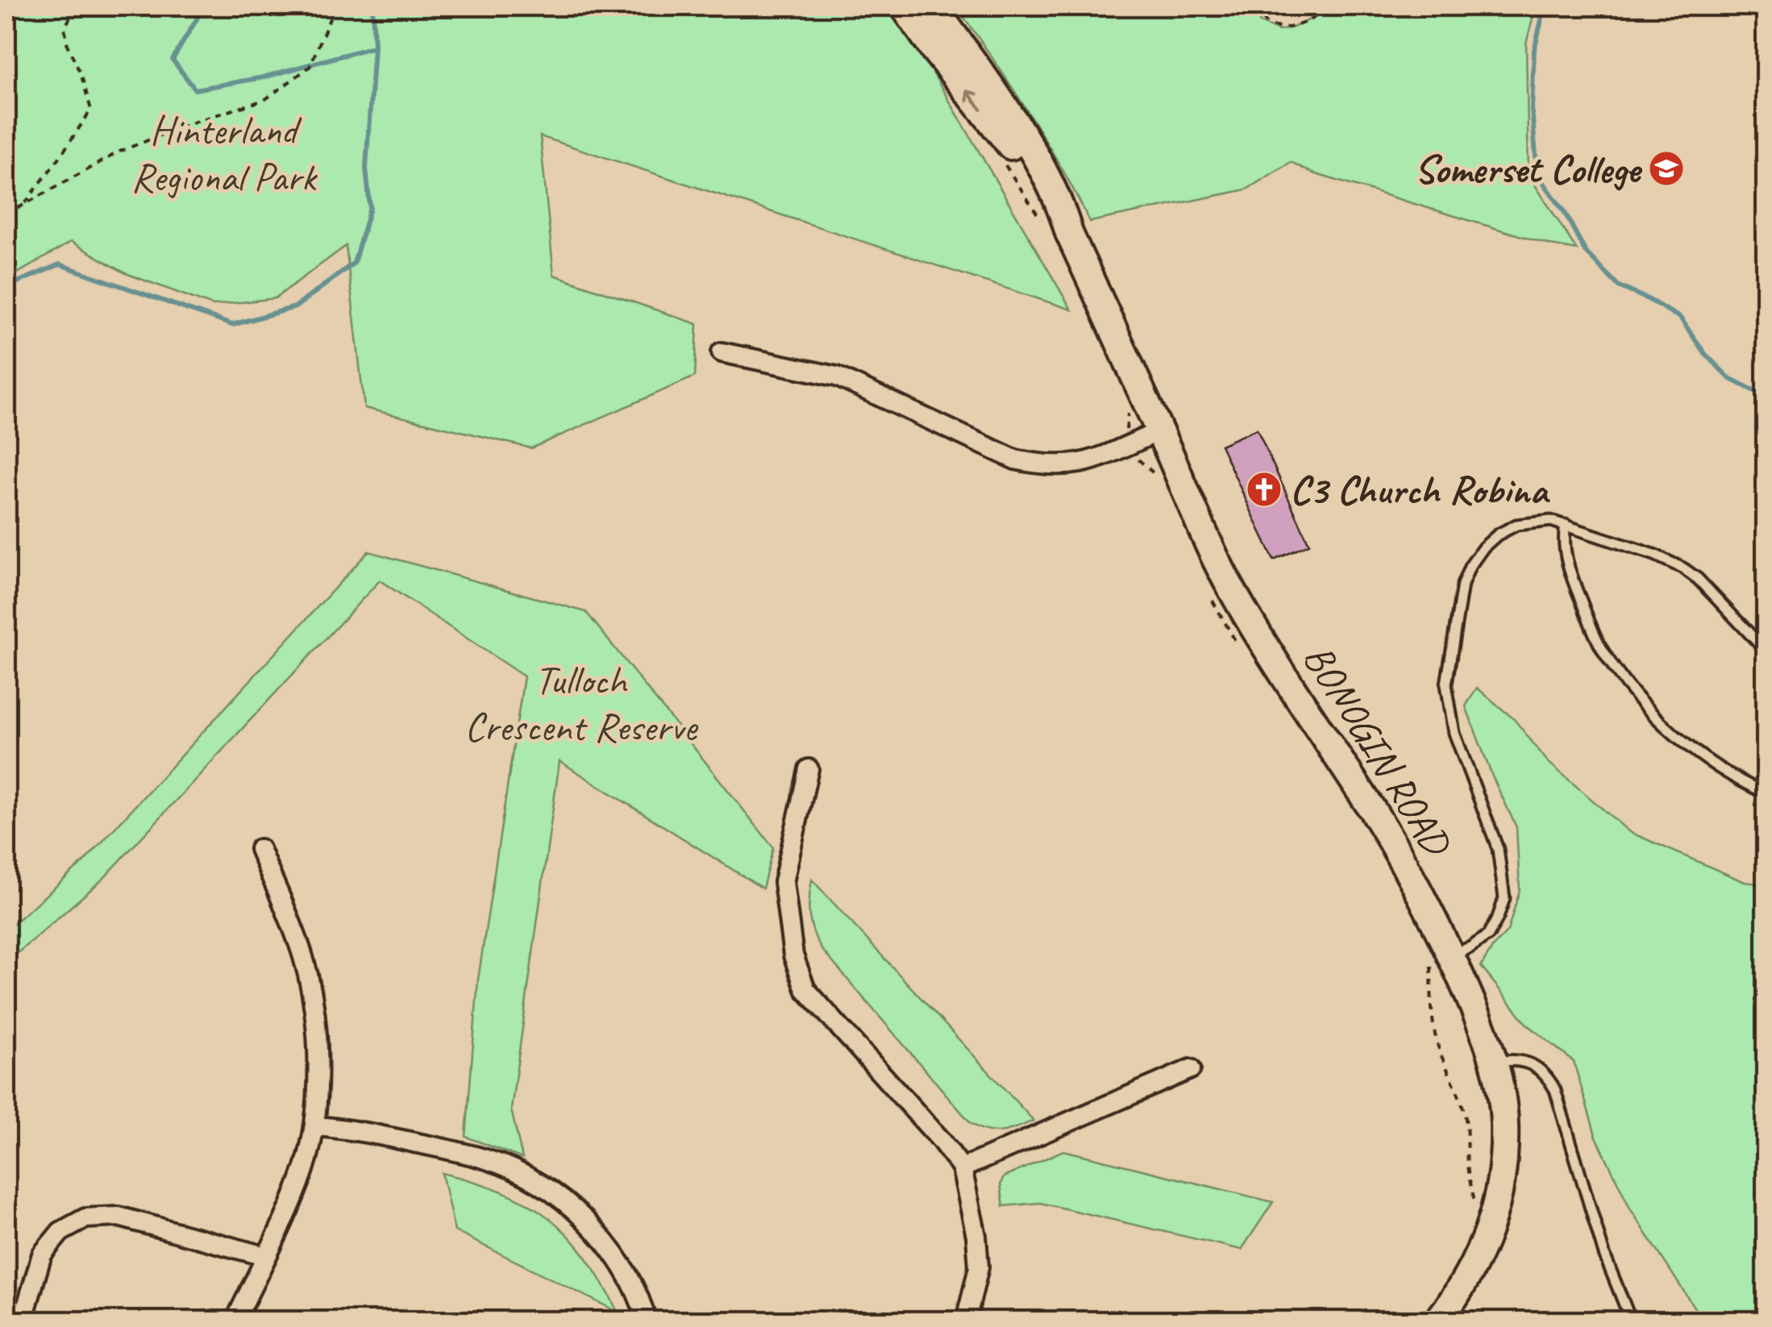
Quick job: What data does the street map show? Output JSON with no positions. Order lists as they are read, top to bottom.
{
  "streets": {
    "street": ["BONOGIN ROAD"]
  },
  "parks": ["Hinterland Regional Park", "Tulloch Crescent Reserve"],
  "places": {
    "school or university": ["Somerset College"],
    "church": ["C3 Church Robina"]
  }
}
